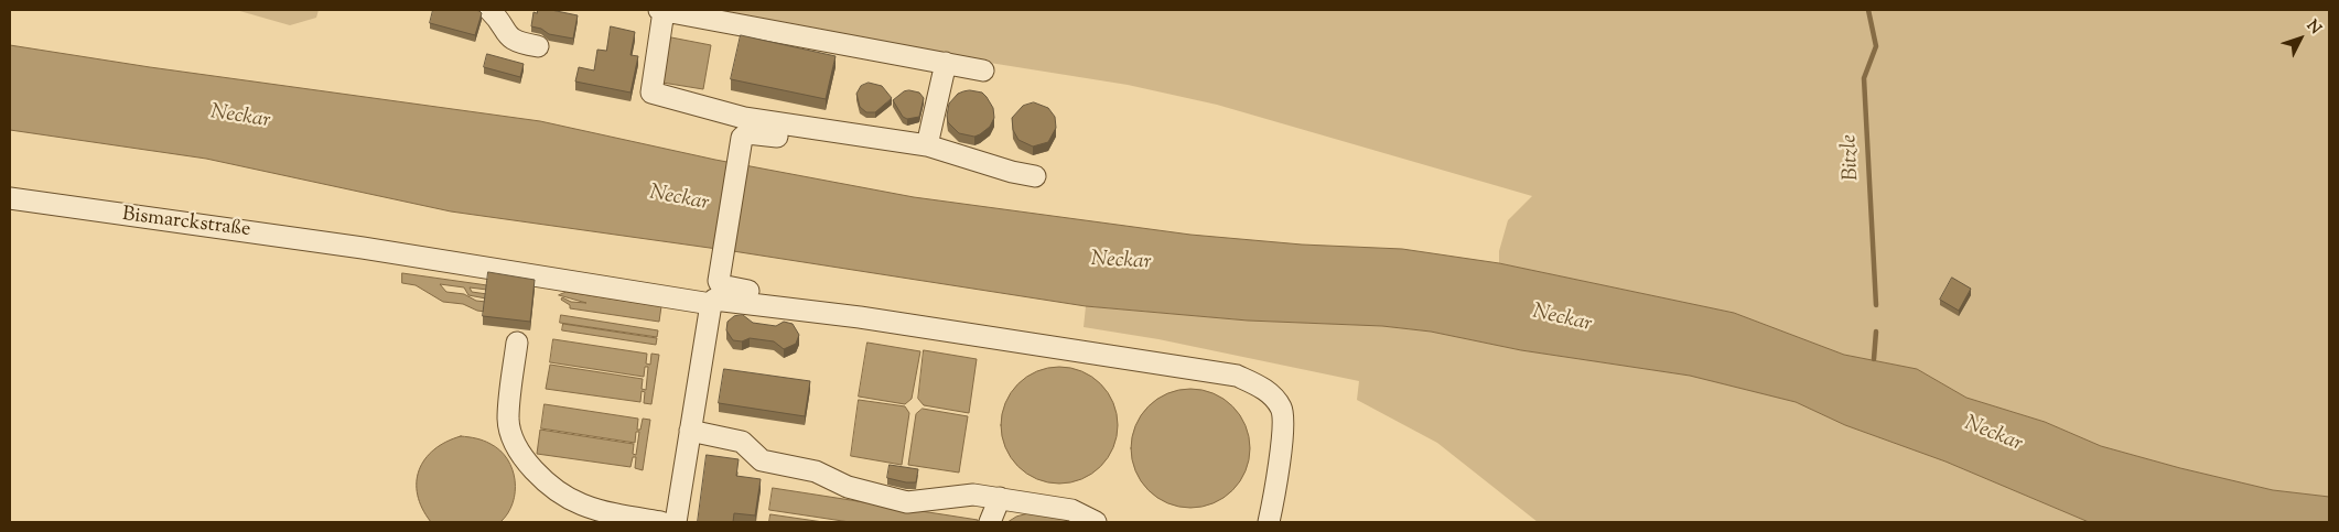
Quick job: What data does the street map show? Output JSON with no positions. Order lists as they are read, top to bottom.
{
  "streets": {
    "lane": ["Bismarckstraße"]
  },
  "water": ["Neckar", "Bitzle"],
  "north": "top right"
}
